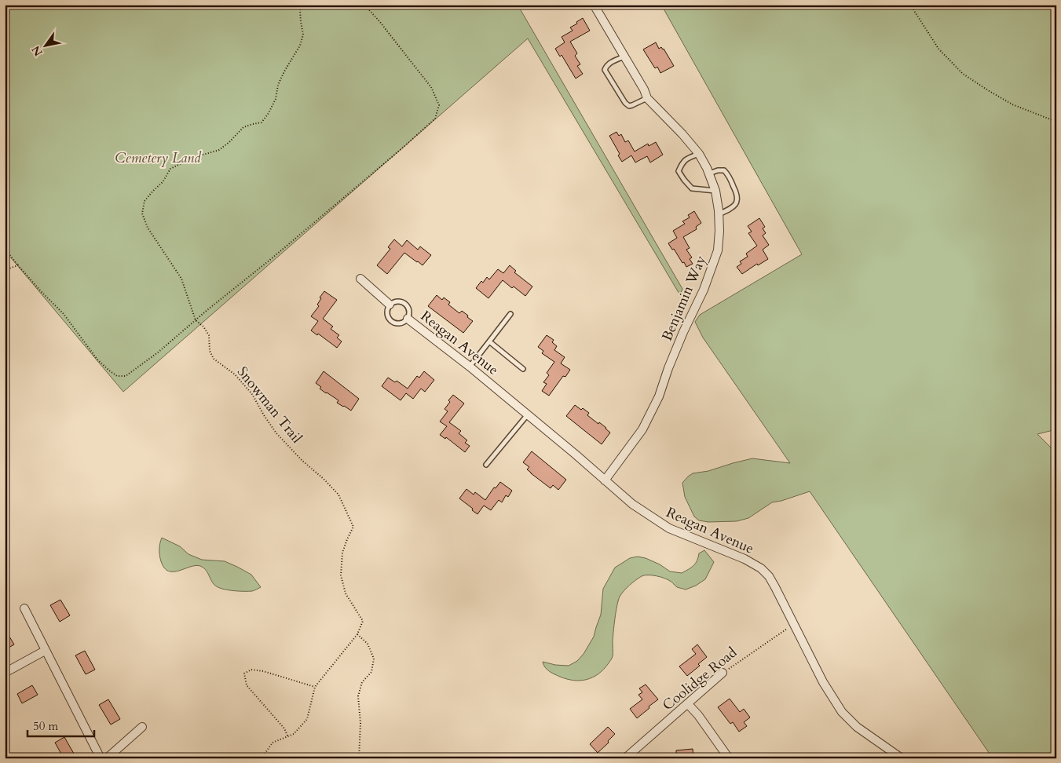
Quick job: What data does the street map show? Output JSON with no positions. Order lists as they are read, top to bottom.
{
  "streets": {
    "street": ["Benjamin Way", "Reagan Avenue", "Coolidge Road"],
    "path": ["Snowman Trail"]
  },
  "crossings": [
    ["Benjamin Way", "Reagan Avenue"],
    ["Reagan Avenue", "Coolidge Road"]
  ],
  "parks": ["Cemetery Land"],
  "scale_bar": "50 m",
  "north": "bottom left"
}
